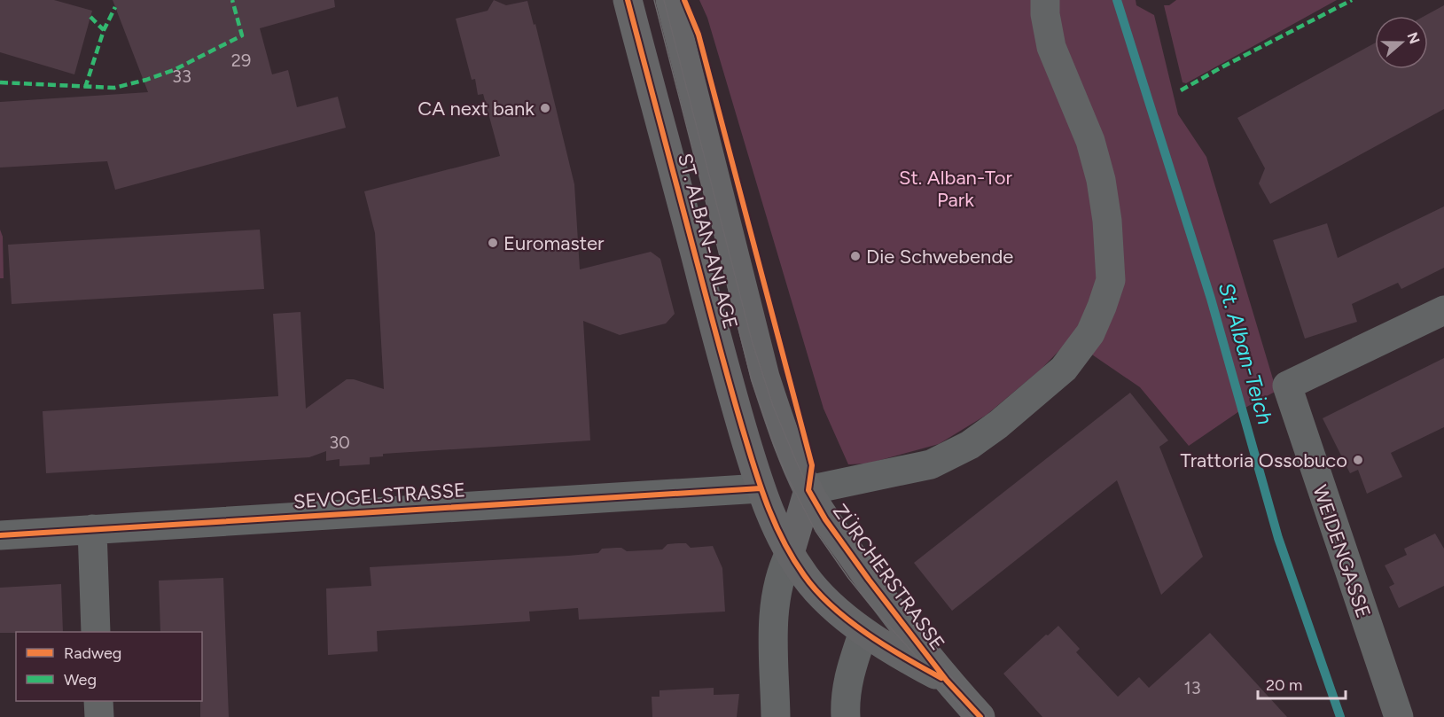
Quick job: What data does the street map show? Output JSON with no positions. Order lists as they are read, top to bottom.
{
  "streets": {
    "main road": ["ST. ALBAN-ANLAGE", "ZÜRCHERSTRASSE"],
    "street": ["SEVOGELSTRASSE", "WEIDENGASSE"]
  },
  "crossings": [
    ["ST. ALBAN-ANLAGE", "SEVOGELSTRASSE"],
    ["ST. ALBAN-ANLAGE", "ZÜRCHERSTRASSE"],
    ["SEVOGELSTRASSE", "ZÜRCHERSTRASSE"]
  ],
  "water": ["St. Alban-Teich"],
  "parks": ["St. Alban-Tor Park"],
  "places": [
    "CA next bank",
    "Euromaster",
    "Die Schwebende",
    "Trattoria Ossobuco"
  ],
  "house_numbers": [
    "29",
    "33",
    "30",
    "13"
  ],
  "legend": ["Radweg", "Weg"],
  "scale_bar": "20 m",
  "north": "right"
}
